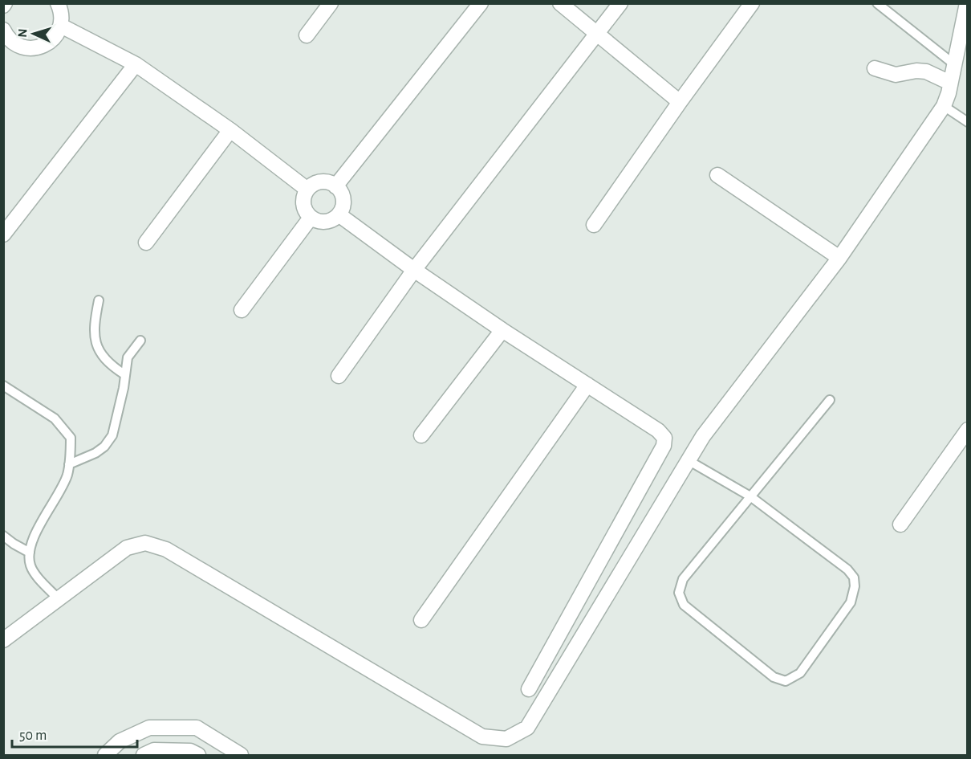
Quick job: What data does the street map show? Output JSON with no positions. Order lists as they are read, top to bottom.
{
  "scale_bar": "50 m",
  "north": "left"
}
